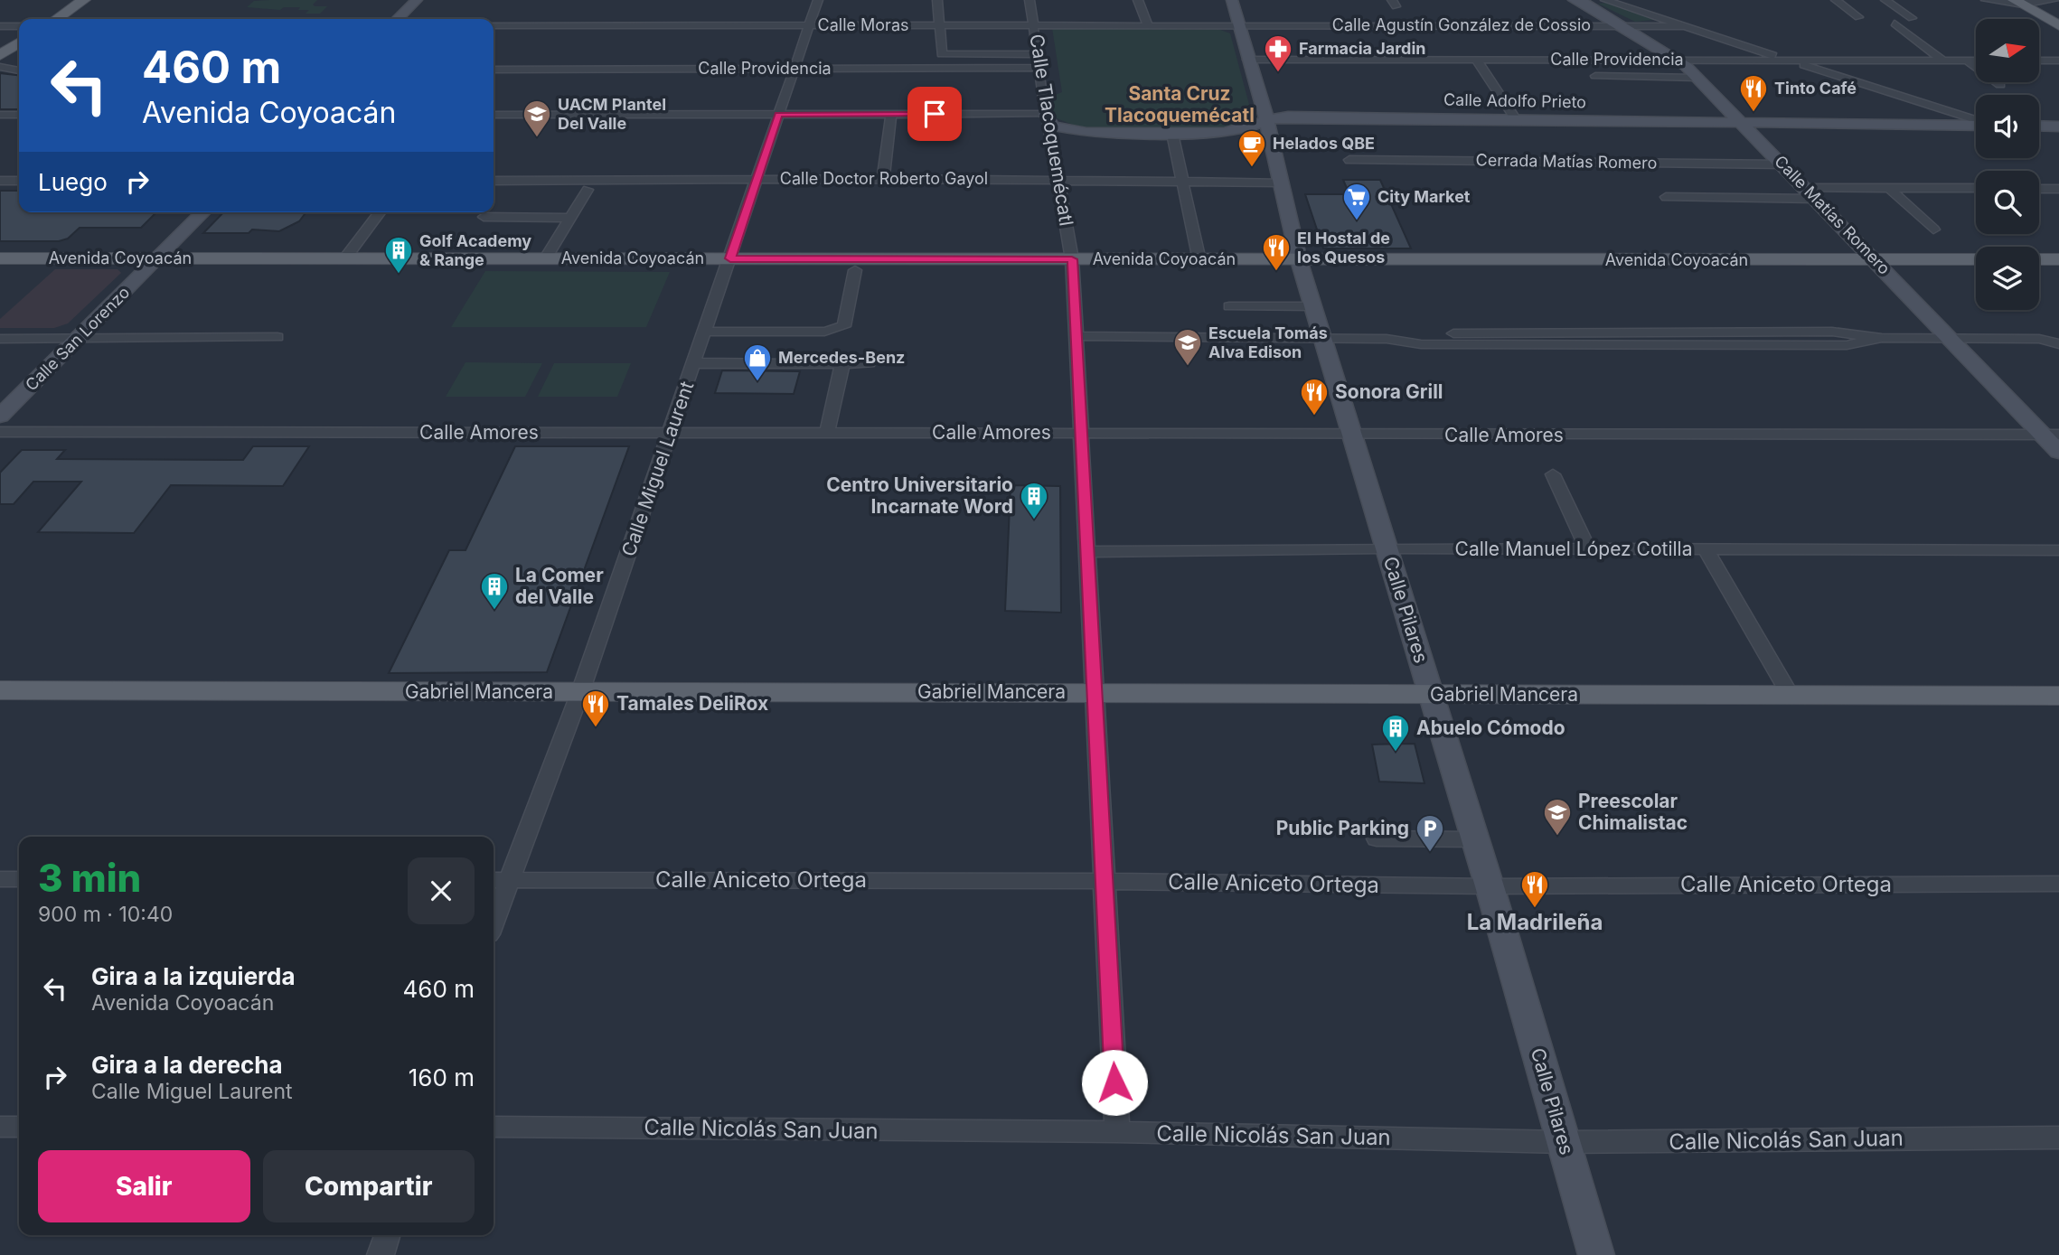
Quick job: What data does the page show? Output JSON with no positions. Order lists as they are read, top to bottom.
{
  "streets": {
    "main road": ["Avenida Coyoacán", "Gabriel Mancera"],
    "street": [
      "Calle Moras",
      "Calle Agustín González de Cossio",
      "Calle Providencia",
      "Calle Adolfo Prieto",
      "Calle Tlacoquemécatl",
      "Cerrada Matías Romero",
      "Calle Doctor Roberto Gayol",
      "Calle Matías Romero",
      "Calle San Lorenzo",
      "Calle Amores",
      "Calle Miguel Laurent",
      "Calle Manuel López Cotilla",
      "Calle Pilares",
      "Calle Aniceto Ortega",
      "Calle Nicolás San Juan"
    ]
  },
  "crossings": [
    ["Calle Moras", "Calle Agustín González de Cossio"],
    ["Calle Moras", "Calle Tlacoquemécatl"],
    ["Calle Moras", "Calle Miguel Laurent"],
    ["Calle Moras", "Calle Pilares"],
    ["Calle Agustín González de Cossio", "Calle Matías Romero"],
    ["Calle Agustín González de Cossio", "Calle Pilares"],
    ["Calle Providencia", "Calle Tlacoquemécatl"],
    ["Calle Providencia", "Calle Matías Romero"],
    ["Calle Providencia", "Calle Miguel Laurent"],
    ["Calle Providencia", "Calle Pilares"],
    ["Calle Adolfo Prieto", "Calle Tlacoquemécatl"],
    ["Calle Adolfo Prieto", "Calle Matías Romero"],
    ["Calle Adolfo Prieto", "Calle Miguel Laurent"],
    ["Calle Adolfo Prieto", "Calle Pilares"],
    ["Calle Tlacoquemécatl", "Calle Doctor Roberto Gayol"],
    ["Calle Tlacoquemécatl", "Avenida Coyoacán"],
    ["Calle Tlacoquemécatl", "Calle Amores"],
    ["Calle Tlacoquemécatl", "Calle Manuel López Cotilla"],
    ["Calle Tlacoquemécatl", "Gabriel Mancera"],
    ["Calle Tlacoquemécatl", "Calle Aniceto Ortega"],
    ["Calle Tlacoquemécatl", "Calle Nicolás San Juan"],
    ["Cerrada Matías Romero", "Calle Matías Romero"],
    ["Calle Doctor Roberto Gayol", "Calle Miguel Laurent"],
    ["Calle Doctor Roberto Gayol", "Calle Pilares"],
    ["Calle Matías Romero", "Avenida Coyoacán"],
    ["Calle Matías Romero", "Calle Amores"],
    ["Avenida Coyoacán", "Calle San Lorenzo"],
    ["Avenida Coyoacán", "Calle Miguel Laurent"],
    ["Avenida Coyoacán", "Calle Pilares"],
    ["Calle Amores", "Calle Miguel Laurent"],
    ["Calle Amores", "Calle Pilares"],
    ["Calle Miguel Laurent", "Gabriel Mancera"],
    ["Calle Miguel Laurent", "Calle Aniceto Ortega"],
    ["Calle Manuel López Cotilla", "Calle Pilares"],
    ["Calle Pilares", "Gabriel Mancera"],
    ["Calle Pilares", "Calle Aniceto Ortega"],
    ["Calle Pilares", "Calle Nicolás San Juan"]
  ],
  "districts": ["Santa Cruz Tlacoquemécatl"],
  "places": {
    "pharmacy": ["Farmacia Jardin"],
    "restaurant": [
      "Tinto Café",
      "El Hostal de los Quesos",
      "Sonora Grill",
      "Tamales DeliRox",
      "La Madrileña"
    ],
    "school or university": ["UACM Plantel Del Valle", "Escuela Tomás Alva Edison", "Preescolar Chimalistac"],
    "cafe": ["Helados QBE"],
    "supermarket": ["City Market"],
    "building": [
      "Golf Academy & Range",
      "Centro Universitario Incarnate Word",
      "La Comer del Valle",
      "Abuelo Cómodo"
    ],
    "shop": ["Mercedes-Benz"],
    "parking": ["Public Parking"]
  },
  "north": "right",
  "page": {
    "turn": ["460 m", "Avenida Coyoacán"],
    "then": "Luego",
    "heading": ["3 min", "900 m · 10:40"],
    "list": [
      {
        "name": "Gira a la izquierda",
        "note": "Avenida Coyoacán",
        "value": "460 m"
      },
      {
        "name": "Gira a la derecha",
        "note": "Calle Miguel Laurent",
        "value": "160 m"
      }
    ],
    "buttons": ["Salir", "Compartir"]
  }
}
